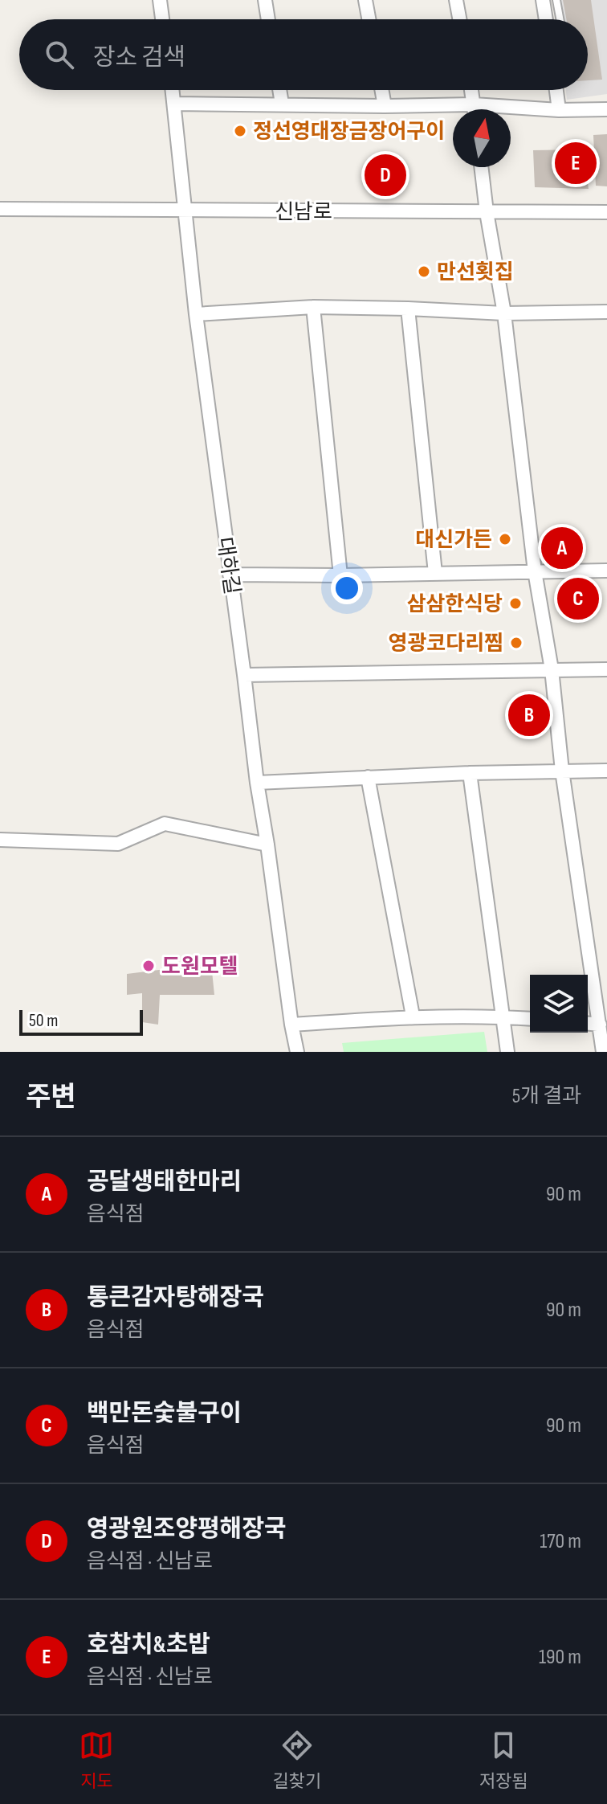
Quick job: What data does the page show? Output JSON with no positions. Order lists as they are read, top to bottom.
{
  "streets": {
    "street": ["신남로", "대하길"]
  },
  "crossings": [
    ["신남로", "대하길"]
  ],
  "places": [
    "정선영대장금장어구이",
    "만선횟집",
    "대신가든",
    "삼삼한식당",
    "영광코다리찜",
    "도원모텔"
  ],
  "scale_bar": "50 m",
  "north": "top",
  "page": {
    "search": "장소 검색",
    "pins": [
      "E",
      "D",
      "A",
      "C",
      "B"
    ],
    "scale": "50 m",
    "heading": ["주변", "5개 결과"],
    "list": [
      {
        "mark": "A",
        "name": "공달생태한마리",
        "note": "음식점",
        "value": "90 m"
      },
      {
        "mark": "B",
        "name": "통큰감자탕해장국",
        "note": "음식점",
        "value": "90 m"
      },
      {
        "mark": "C",
        "name": "백만돈숯불구이",
        "note": "음식점",
        "value": "90 m"
      },
      {
        "mark": "D",
        "name": "영광원조양평해장국",
        "note": "음식점 · 신남로",
        "value": "170 m"
      },
      {
        "mark": "E",
        "name": "호참치&초밥",
        "note": "음식점 · 신남로",
        "value": "190 m"
      }
    ],
    "nav": ["지도", "길찾기", "저장됨"]
  }
}
